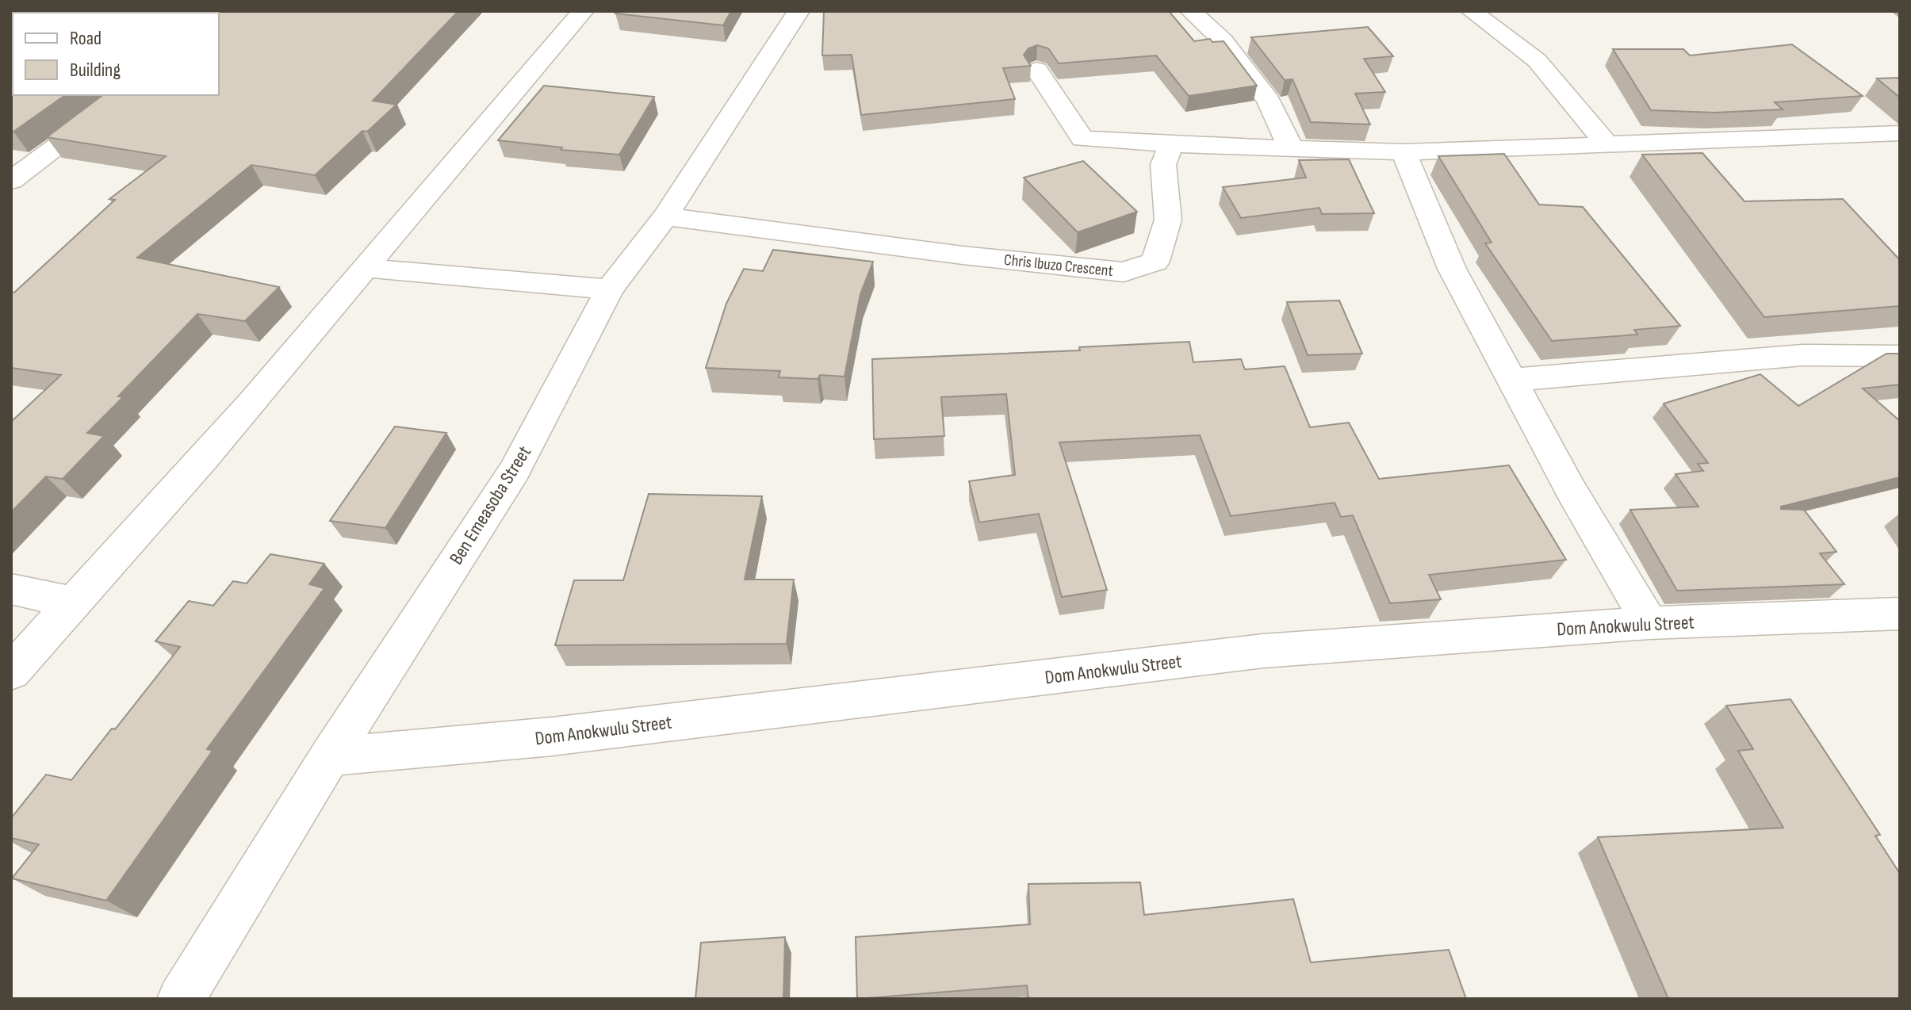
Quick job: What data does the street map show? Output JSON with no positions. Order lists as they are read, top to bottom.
{
  "streets": {
    "street": ["Chris Ibuzo Crescent", "Ben Emeasoba Street", "Dom Anokwulu Street"]
  },
  "crossings": [
    ["Chris Ibuzo Crescent", "Ben Emeasoba Street"],
    ["Ben Emeasoba Street", "Dom Anokwulu Street"]
  ],
  "legend": ["Road", "Building"]
}
